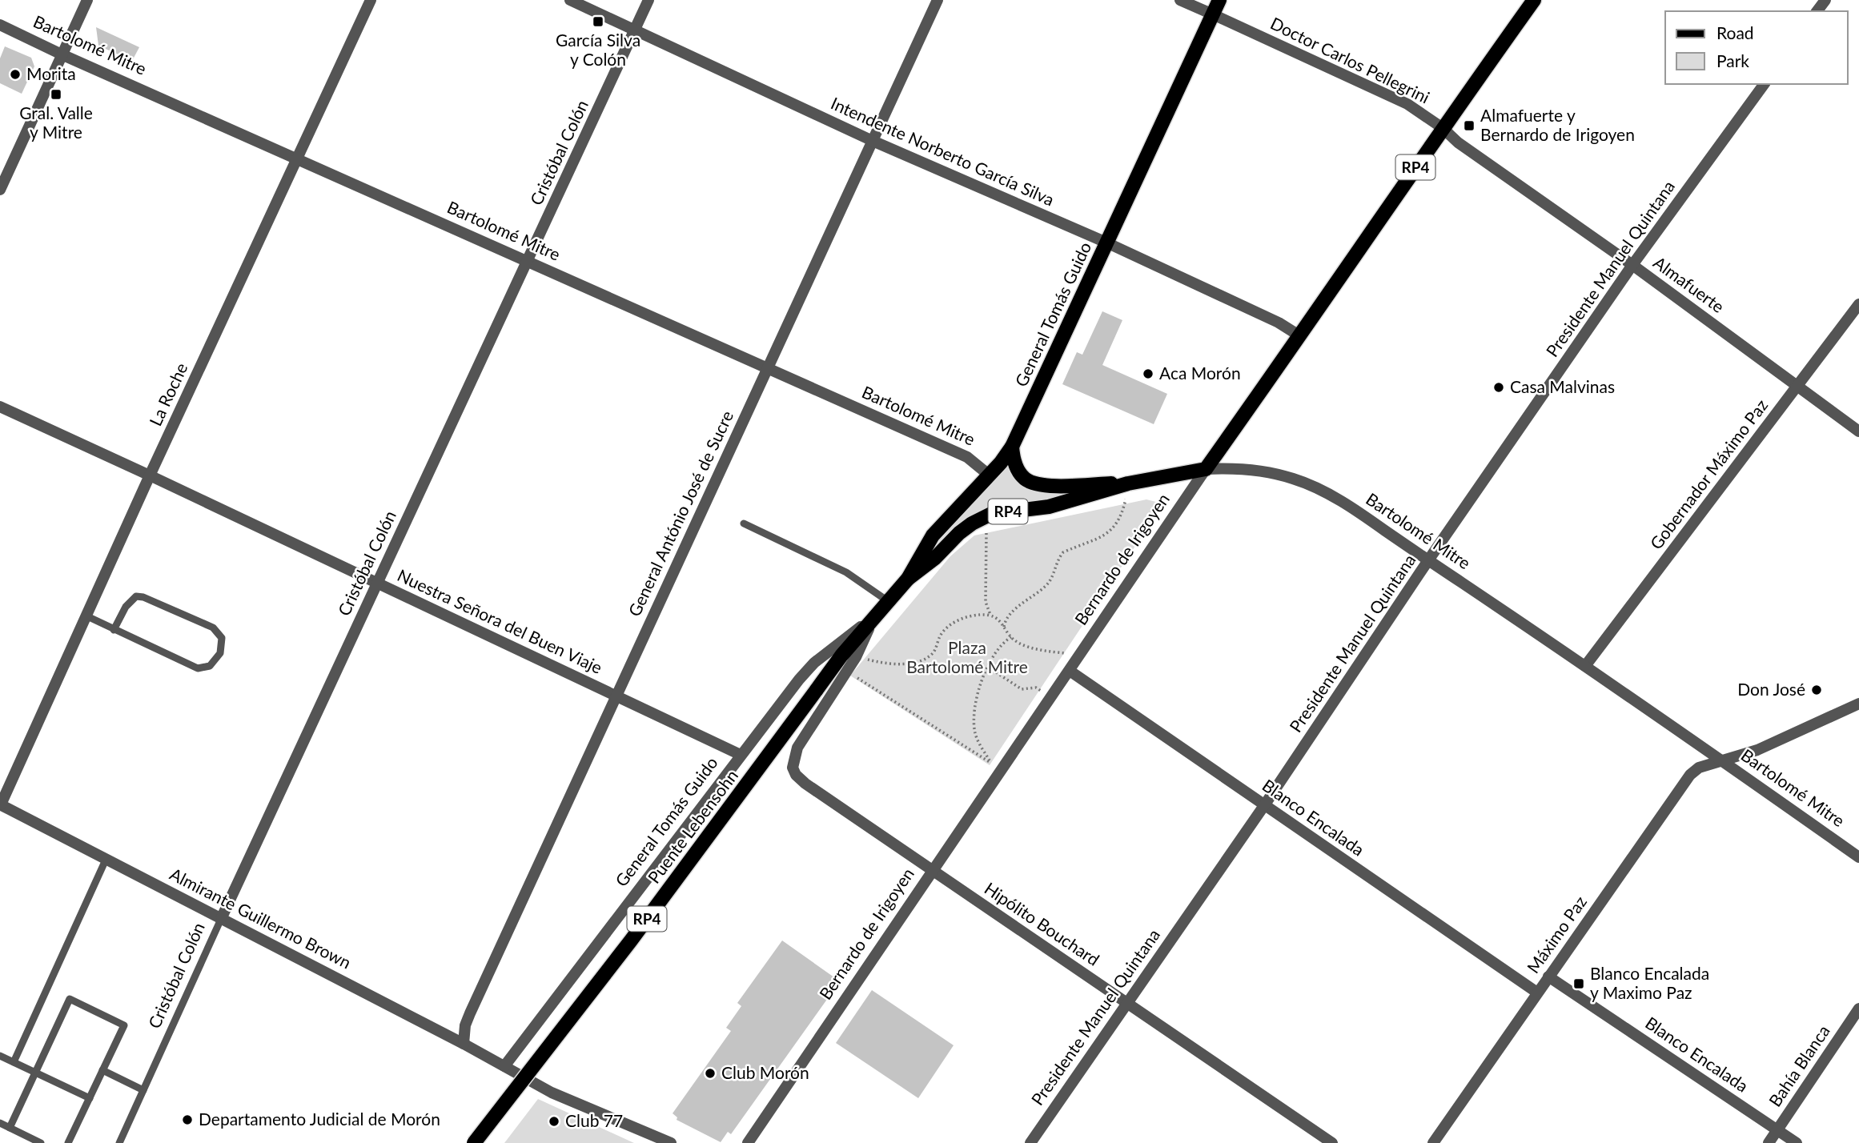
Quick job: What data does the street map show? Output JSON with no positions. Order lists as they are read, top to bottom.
{
  "streets": {
    "main road": [
      "Bartolomé Mitre",
      "RP4",
      "General Tomás Guido",
      "Bernardo de Irigoyen",
      "Puente Lebensohn"
    ],
    "street": [
      "Doctor Carlos Pellegrini",
      "Intendente Norberto García Silva",
      "Cristóbal Colón",
      "Presidente Manuel Quintana",
      "Almafuerte",
      "La Roche",
      "Gobernador Máximo Paz",
      "General António José de Sucre",
      "Nuestra Señora del Buen Viaje",
      "Blanco Encalada",
      "Almirante Guillermo Brown",
      "Hipólito Bouchard",
      "Máximo Paz",
      "Bahía Blanca"
    ]
  },
  "crossings": [
    ["Bartolomé Mitre", "Cristóbal Colón"],
    ["Bartolomé Mitre", "Presidente Manuel Quintana"],
    ["Bartolomé Mitre", "General Tomás Guido"],
    ["Bartolomé Mitre", "La Roche"],
    ["Bartolomé Mitre", "Gobernador Máximo Paz"],
    ["Bartolomé Mitre", "General António José de Sucre"],
    ["Bartolomé Mitre", "Bernardo de Irigoyen"],
    ["Bartolomé Mitre", "Máximo Paz"],
    ["Doctor Carlos Pellegrini", "Almafuerte"],
    ["Doctor Carlos Pellegrini", "General Tomás Guido"],
    ["Doctor Carlos Pellegrini", "Bernardo de Irigoyen"],
    ["Intendente Norberto García Silva", "Cristóbal Colón"],
    ["Intendente Norberto García Silva", "General Tomás Guido"],
    ["Intendente Norberto García Silva", "General António José de Sucre"],
    ["Intendente Norberto García Silva", "Bernardo de Irigoyen"],
    ["Cristóbal Colón", "Nuestra Señora del Buen Viaje"],
    ["Cristóbal Colón", "Almirante Guillermo Brown"],
    ["Presidente Manuel Quintana", "Almafuerte"],
    ["Presidente Manuel Quintana", "Blanco Encalada"],
    ["Presidente Manuel Quintana", "Hipólito Bouchard"],
    ["Almafuerte", "Gobernador Máximo Paz"],
    ["Almafuerte", "Bernardo de Irigoyen"],
    ["General Tomás Guido", "Nuestra Señora del Buen Viaje"],
    ["General Tomás Guido", "Puente Lebensohn"],
    ["General Tomás Guido", "Almirante Guillermo Brown"],
    ["General Tomás Guido", "Hipólito Bouchard"],
    ["La Roche", "Nuestra Señora del Buen Viaje"],
    ["La Roche", "Almirante Guillermo Brown"],
    ["General António José de Sucre", "Nuestra Señora del Buen Viaje"],
    ["General António José de Sucre", "Almirante Guillermo Brown"],
    ["Bernardo de Irigoyen", "Blanco Encalada"],
    ["Bernardo de Irigoyen", "Hipólito Bouchard"],
    ["Blanco Encalada", "Máximo Paz"],
    ["Blanco Encalada", "Bahía Blanca"]
  ],
  "parks": ["Plaza Bartolomé Mitre"],
  "places": {
    "transit": [
      "García Silva y Colón",
      "Gral. Valle y Mitre",
      "Almafuerte y Bernardo de Irigoyen",
      "Blanco Encalada y Maximo Paz"
    ],
    "other": [
      "Morita",
      "Aca Morón",
      "Casa Malvinas",
      "Don José",
      "Club Morón",
      "Departamento Judicial de Morón",
      "Club 77"
    ]
  },
  "legend": ["Road", "Park"]
}
